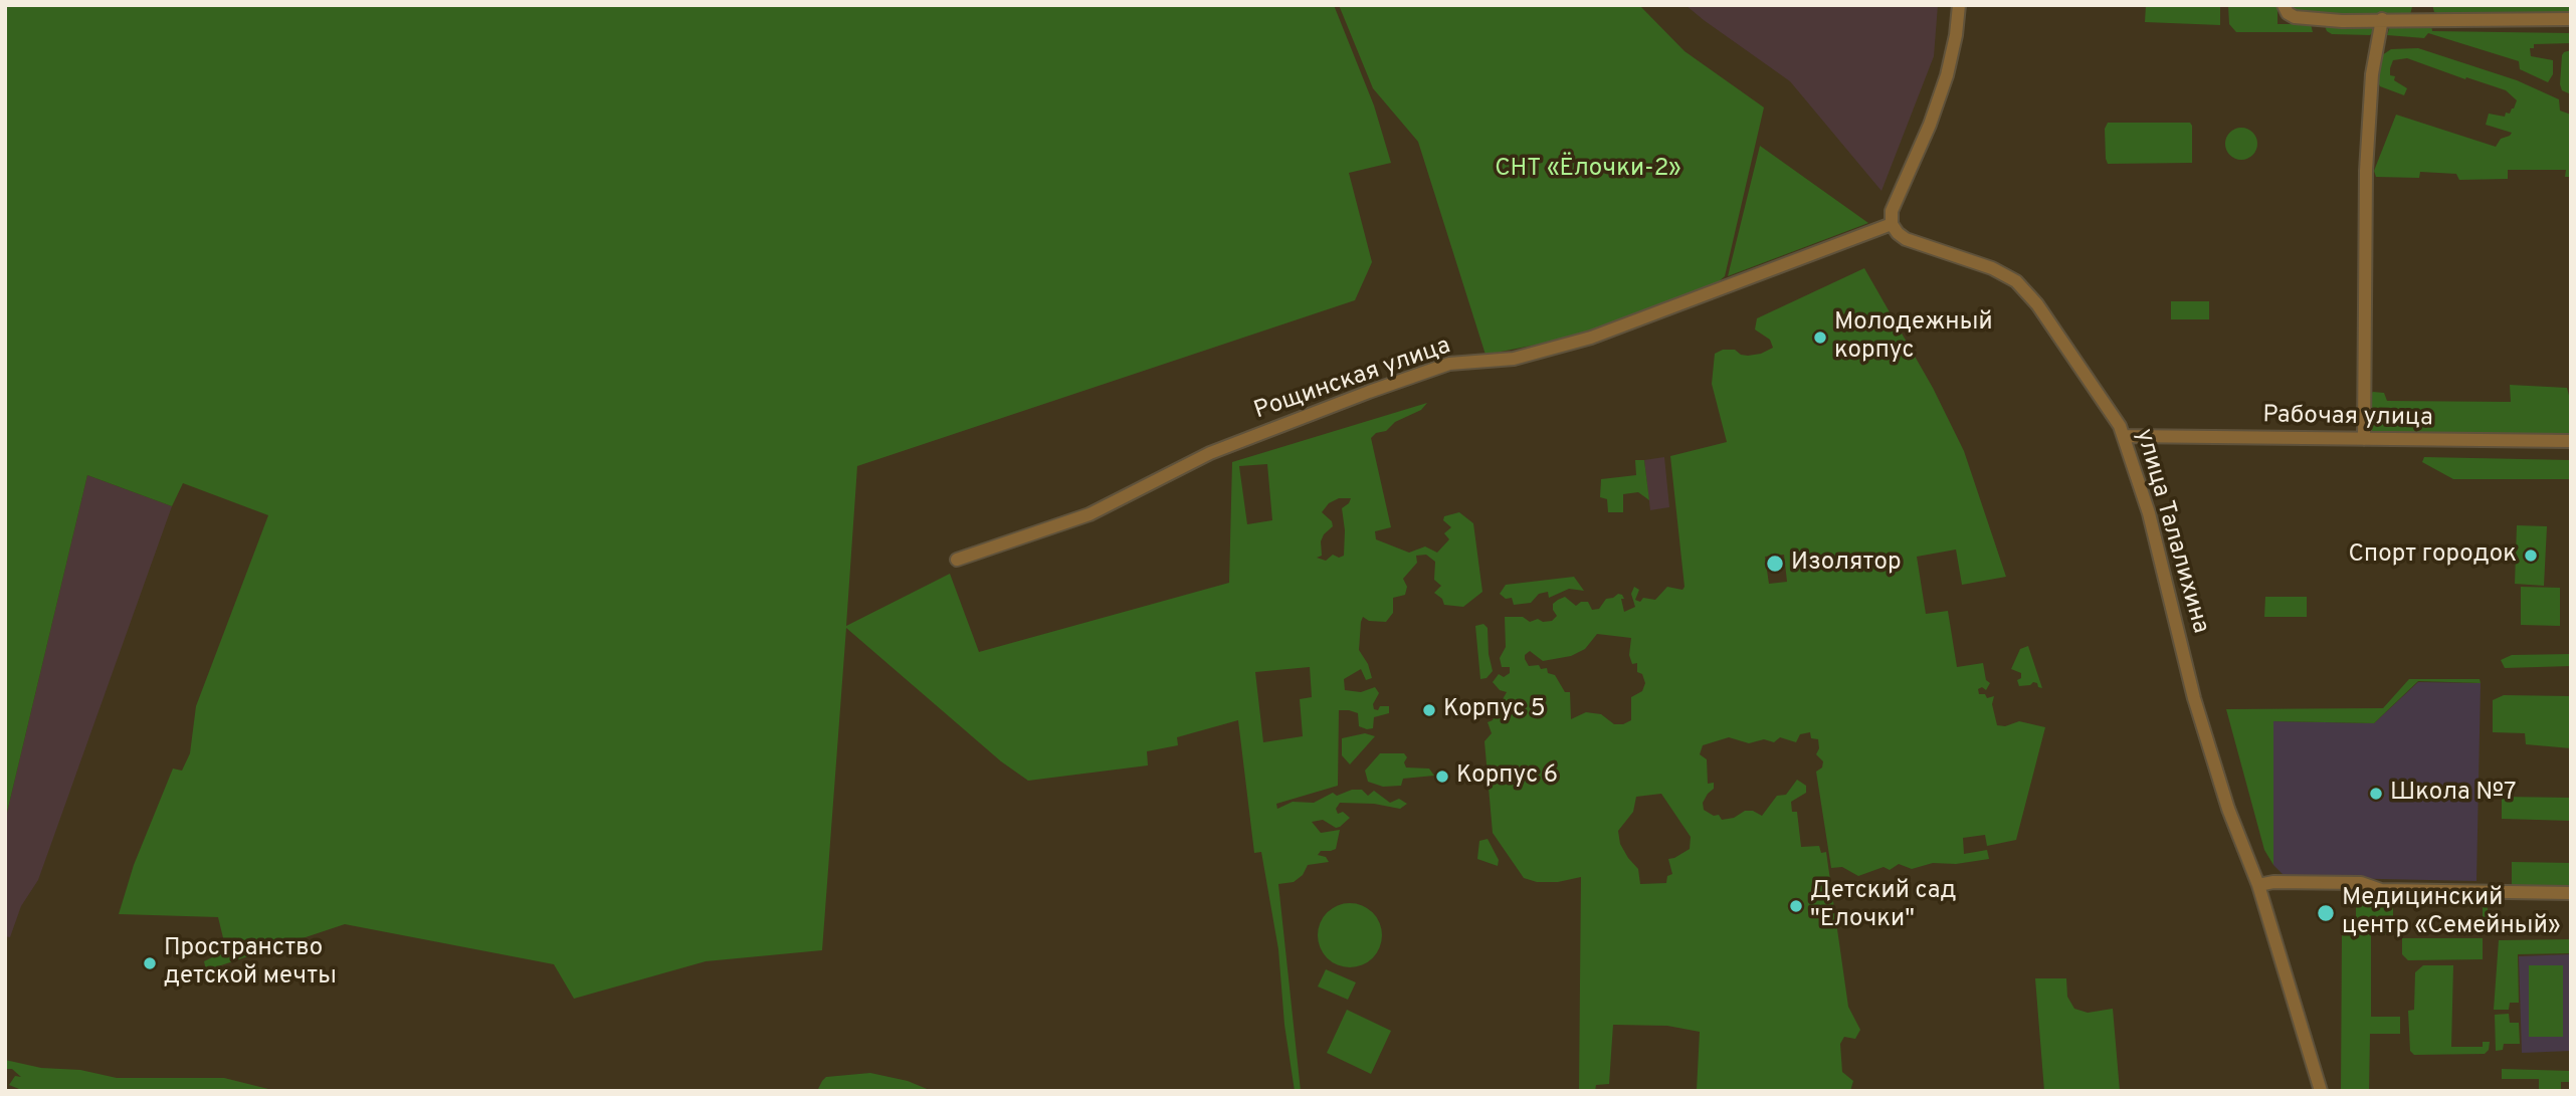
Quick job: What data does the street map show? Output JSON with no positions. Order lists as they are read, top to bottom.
{
  "streets": {
    "street": ["Рощинская улица", "Рабочая улица", "улица Талалихина"]
  },
  "crossings": [
    ["Рощинская улица", "улица Талалихина"],
    ["Рабочая улица", "улица Талалихина"]
  ],
  "parks": ["СНТ «Ёлочки-2»"],
  "places": [
    "Молодежный корпус",
    "Спорт городок",
    "Изолятор",
    "Корпус 5",
    "Корпус 6",
    "Школа №7",
    "Детский сад \"Елочки\"",
    "Медицинский центр «Семейный»",
    "Пространство детской мечты"
  ]
}
